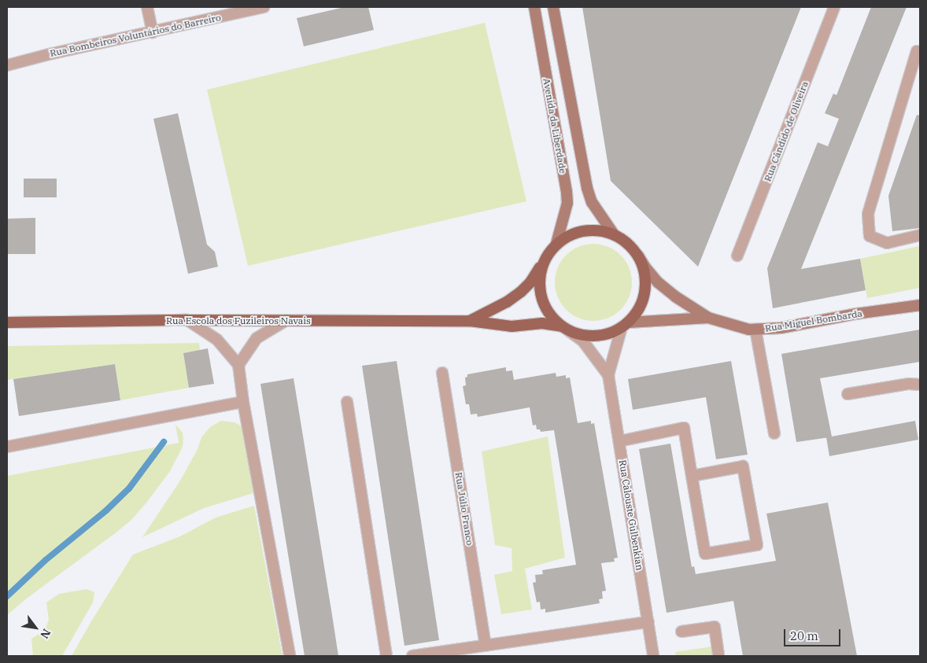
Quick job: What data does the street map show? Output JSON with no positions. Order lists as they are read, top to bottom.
{
  "streets": {
    "main road": ["Avenida da Liberdade", "Rua Escola dos Fuzileiros Navais", "Rua Miguel Bombarda"],
    "street": [
      "Rua Bombeiros Voluntários do Barreiro",
      "Rua Cândido de Oliveira",
      "Rua Júlio Franco",
      "Rua Calouste Gulbenkian"
    ]
  },
  "crossings": [
    ["Avenida da Liberdade", "Rua Escola dos Fuzileiros Navais"],
    ["Avenida da Liberdade", "Rua Miguel Bombarda"],
    ["Avenida da Liberdade", "Rua Calouste Gulbenkian"],
    ["Rua Escola dos Fuzileiros Navais", "Rua Miguel Bombarda"],
    ["Rua Escola dos Fuzileiros Navais", "Rua Calouste Gulbenkian"],
    ["Rua Miguel Bombarda", "Rua Calouste Gulbenkian"]
  ],
  "scale_bar": "20 m",
  "north": "bottom right"
}
